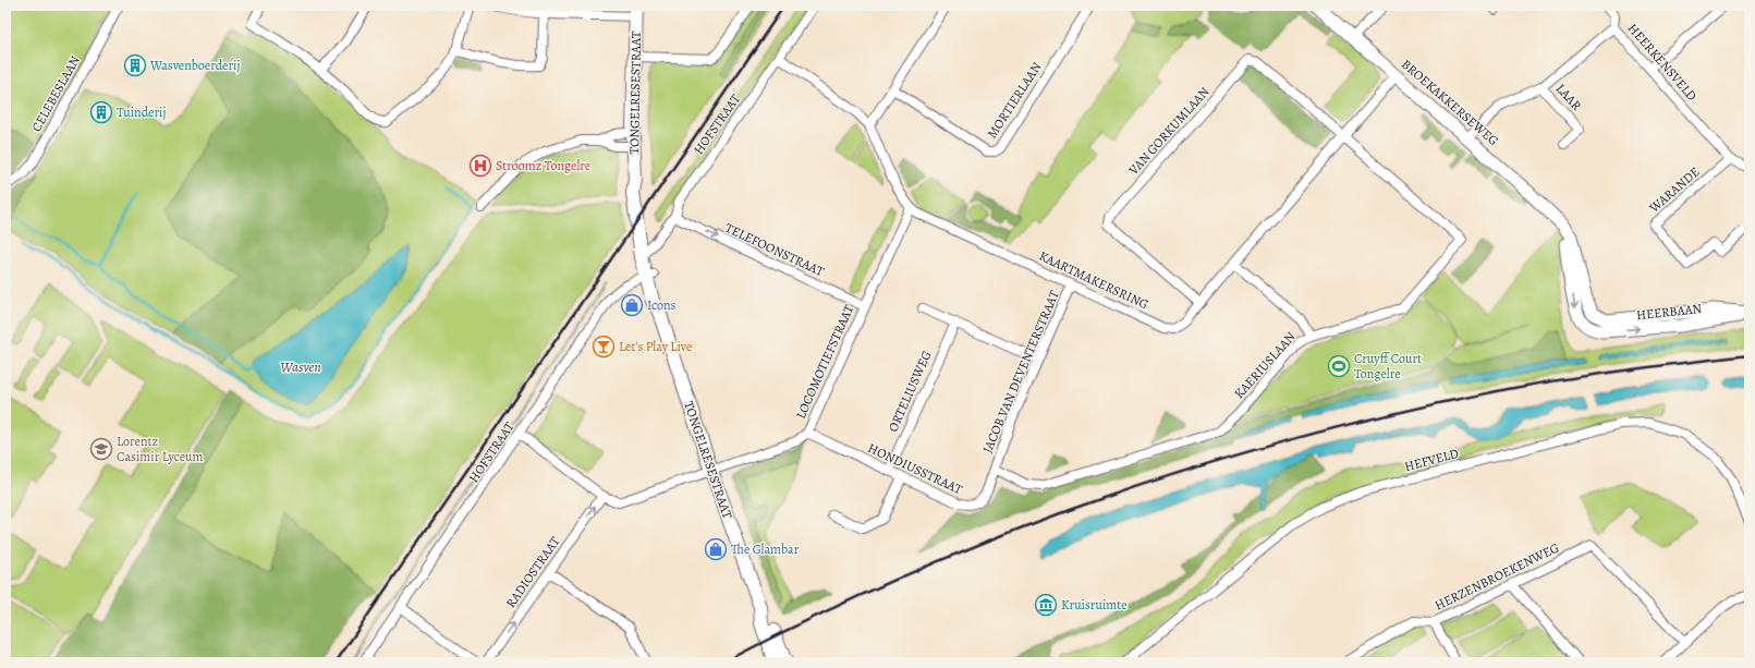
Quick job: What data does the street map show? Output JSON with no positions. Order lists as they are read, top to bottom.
{
  "streets": {
    "main road": ["TONGELRESESTRAAT"],
    "street": [
      "HEERKENSVELD",
      "CELEBESLAAN",
      "LAAR",
      "MORTIERLAAN",
      "BROEKAKKERSEWEG",
      "HOFSTRAAT",
      "VAN GORKUMLAAN",
      "WARANDE",
      "TELEFOONSTRAAT",
      "KAARTMAKERSRING",
      "HEERBAAN",
      "LOCOMOTIEFSTRAAT",
      "KAERIUSLAAN",
      "JACOB VAN DEVENTERSTRAAT",
      "ORTELIUSWEG",
      "HEFVELD",
      "HONDIUSSTRAAT",
      "RADIOSTRAAT",
      "HERZENBROEKENWEG"
    ]
  },
  "crossings": [
    ["HEERKENSVELD", "LAAR"],
    ["HEERKENSVELD", "BROEKAKKERSEWEG"],
    ["HEERKENSVELD", "WARANDE"],
    ["TONGELRESESTRAAT", "HOFSTRAAT"],
    ["TONGELRESESTRAAT", "LOCOMOTIEFSTRAAT"],
    ["BROEKAKKERSEWEG", "KAARTMAKERSRING"],
    ["BROEKAKKERSEWEG", "HEERBAAN"],
    ["HOFSTRAAT", "TELEFOONSTRAAT"],
    ["VAN GORKUMLAAN", "KAARTMAKERSRING"],
    ["VAN GORKUMLAAN", "KAERIUSLAAN"],
    ["TELEFOONSTRAAT", "LOCOMOTIEFSTRAAT"],
    ["KAARTMAKERSRING", "LOCOMOTIEFSTRAAT"],
    ["KAARTMAKERSRING", "KAERIUSLAAN"],
    ["KAARTMAKERSRING", "JACOB VAN DEVENTERSTRAAT"],
    ["LOCOMOTIEFSTRAAT", "HONDIUSSTRAAT"],
    ["LOCOMOTIEFSTRAAT", "RADIOSTRAAT"],
    ["KAERIUSLAAN", "JACOB VAN DEVENTERSTRAAT"],
    ["KAERIUSLAAN", "HONDIUSSTRAAT"],
    ["JACOB VAN DEVENTERSTRAAT", "HONDIUSSTRAAT"],
    ["ORTELIUSWEG", "HONDIUSSTRAAT"]
  ],
  "one_way": ["TELEFOONSTRAAT", "RADIOSTRAAT"],
  "water": ["Wasven"],
  "places": {
    "building": ["Wasvenboerderij", "Tuinderij"],
    "hospital": ["Stroomz Tongelre"],
    "shop": ["Icons", "The Glambar"],
    "bar": ["Let's Play Live"],
    "sports": ["Cruyff Court Tongelre"],
    "school or university": ["Lorentz Casimir Lyceum"],
    "museum": ["Kruisruimte"]
  }
}
